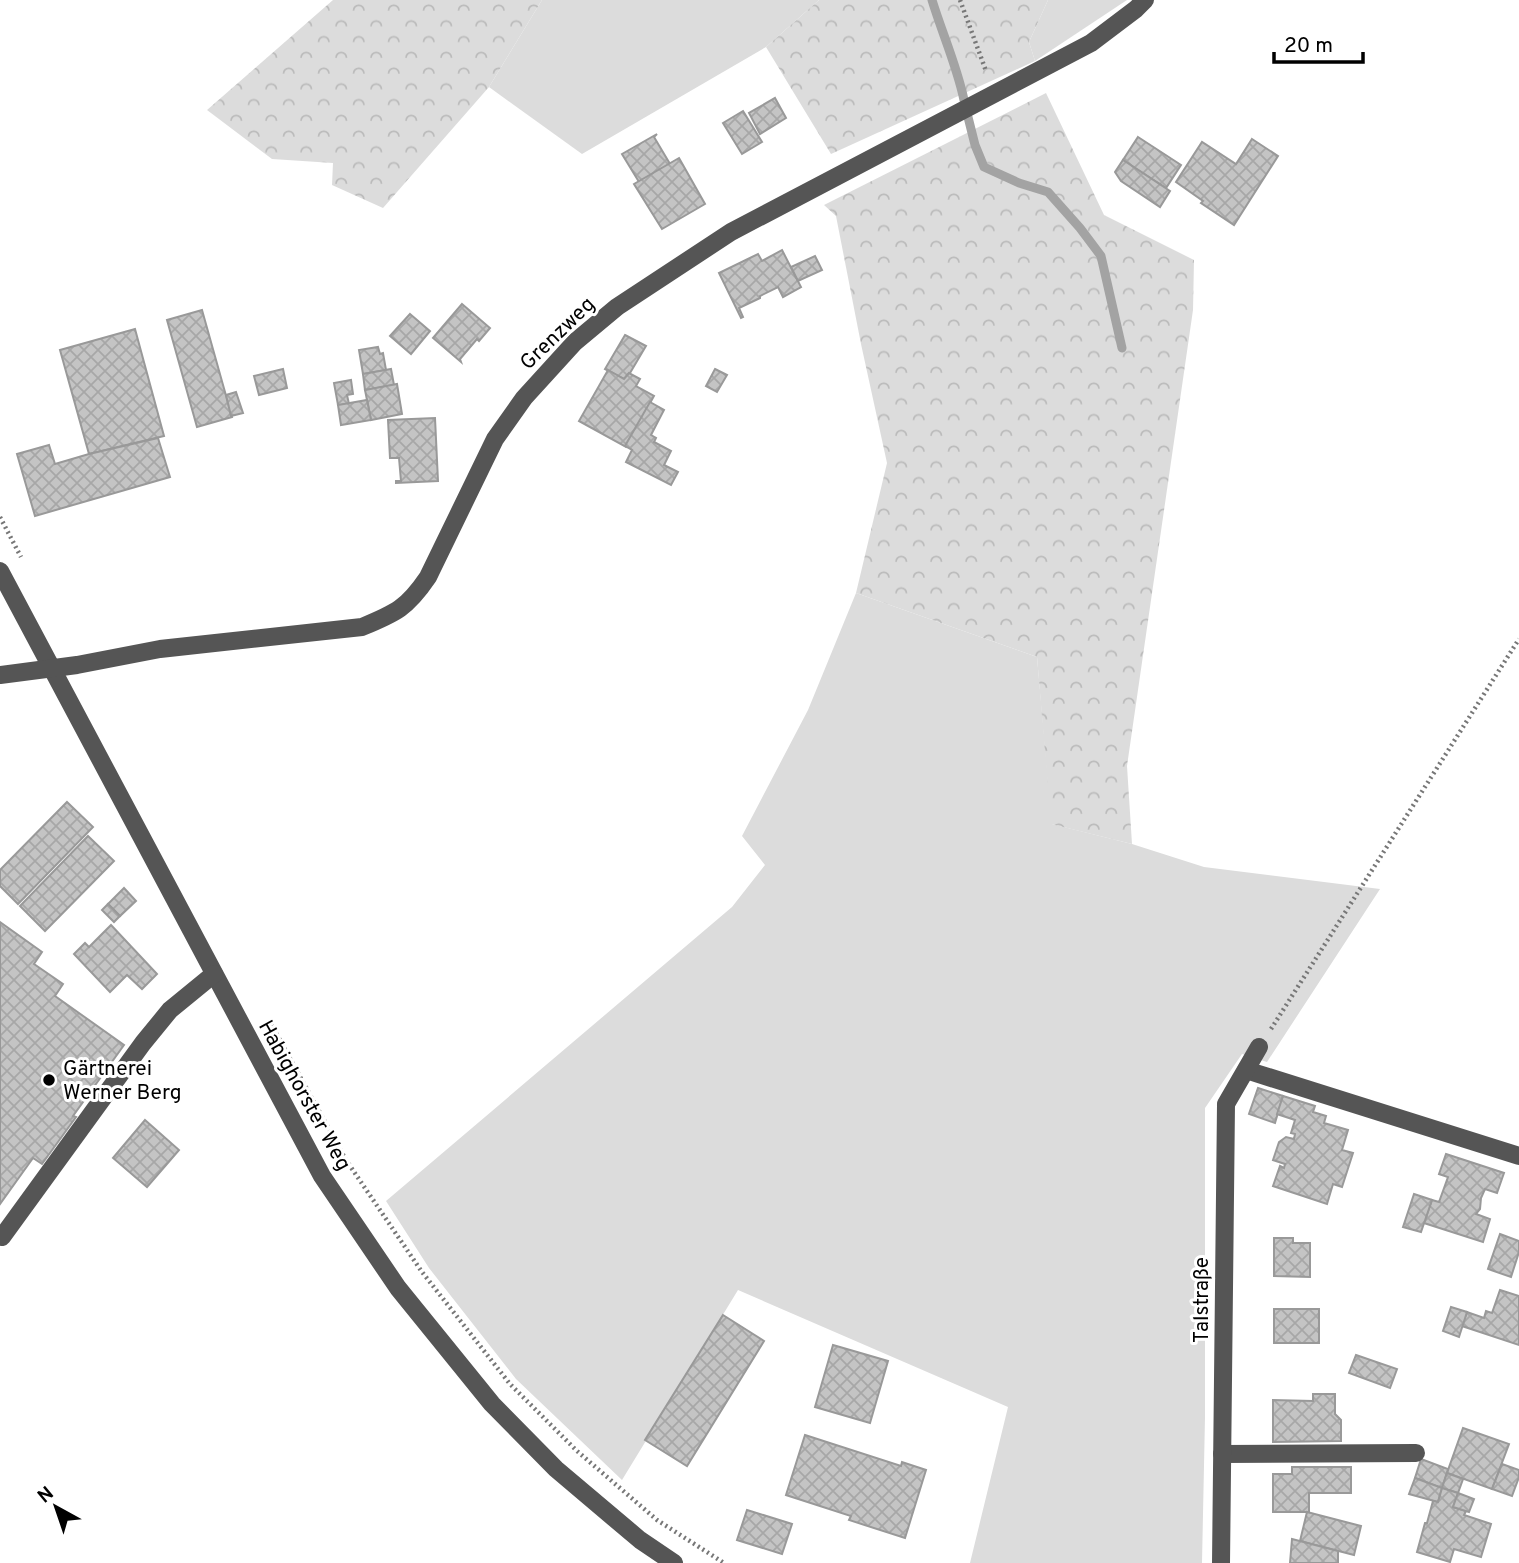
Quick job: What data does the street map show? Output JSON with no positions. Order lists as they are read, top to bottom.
{
  "streets": {
    "street": ["Grenzweg", "Habighorster Weg", "Talstraße"]
  },
  "crossings": [
    ["Grenzweg", "Habighorster Weg"]
  ],
  "places": ["Gärtnerei Werner Berg"],
  "scale_bar": "20 m",
  "north": "top left"
}
